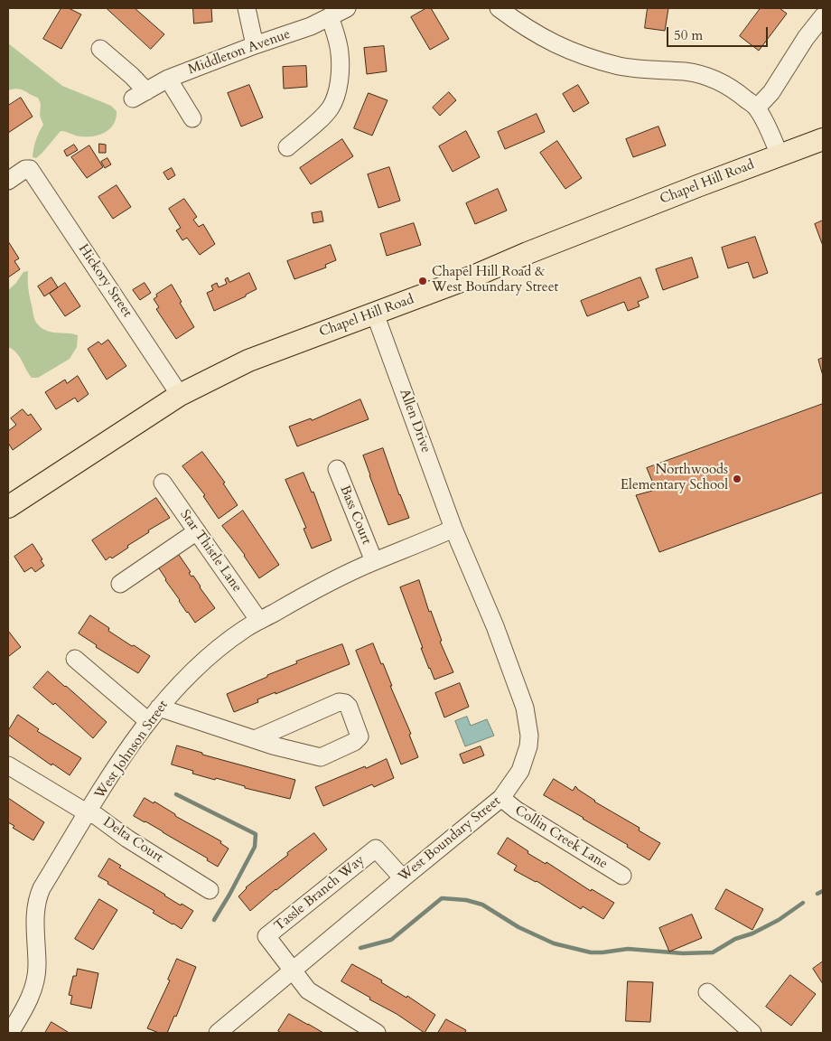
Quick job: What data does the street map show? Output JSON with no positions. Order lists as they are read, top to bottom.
{
  "streets": {
    "main road": ["Chapel Hill Road"],
    "street": [
      "Middleton Avenue",
      "Hickory Street",
      "Allen Drive",
      "Bass Court",
      "Star Thistle Lane",
      "West Johnson Street",
      "Collin Creek Lane",
      "West Boundary Street",
      "Delta Court",
      "Tassle Branch Way"
    ]
  },
  "crossings": [
    ["Chapel Hill Road", "Hickory Street"],
    ["Chapel Hill Road", "Allen Drive"],
    ["Allen Drive", "West Johnson Street"],
    ["Allen Drive", "West Boundary Street"],
    ["Bass Court", "West Johnson Street"],
    ["Star Thistle Lane", "West Johnson Street"],
    ["West Johnson Street", "West Boundary Street"],
    ["West Johnson Street", "Delta Court"],
    ["Collin Creek Lane", "West Boundary Street"],
    ["West Boundary Street", "Tassle Branch Way"]
  ],
  "places": ["Chapel Hill Road & West Boundary Street", "Northwoods Elementary School"],
  "scale_bar": "50 m"
}
